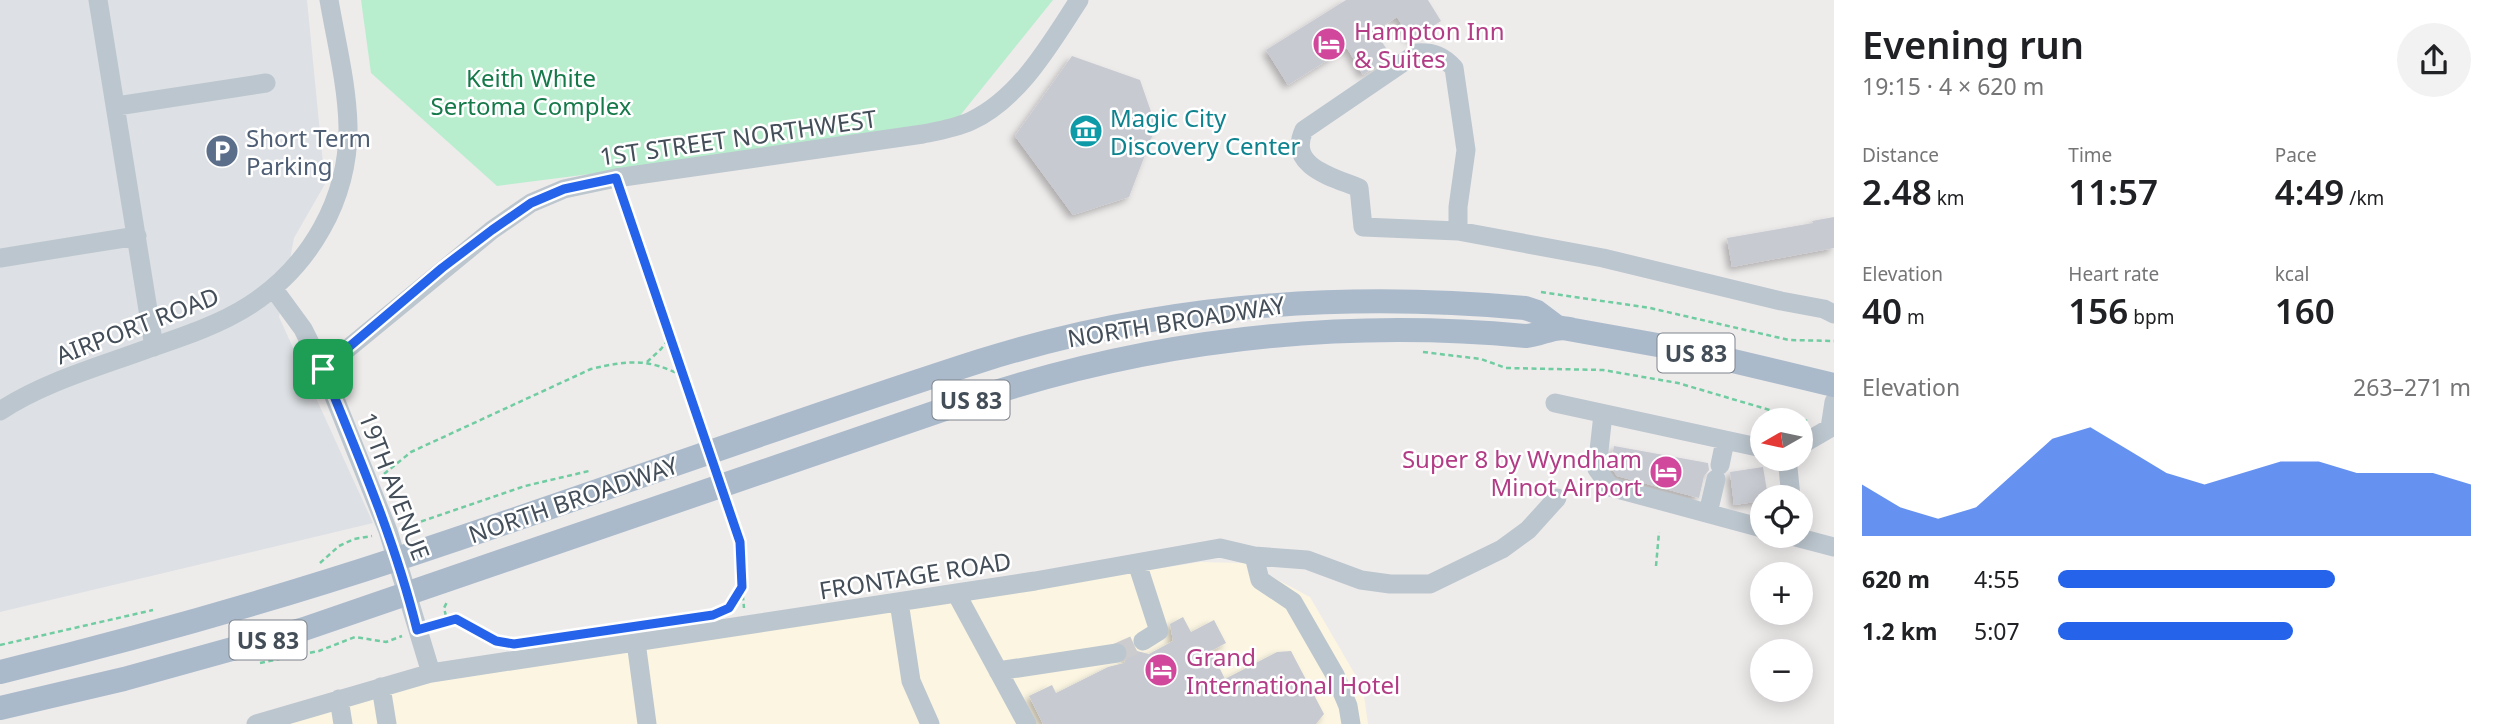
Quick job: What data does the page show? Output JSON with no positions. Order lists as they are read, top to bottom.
{
  "streets": {
    "main road": ["NORTH BROADWAY", "US 83"],
    "street": [
      "1ST STREET NORTHWEST",
      "AIRPORT ROAD",
      "19TH AVENUE",
      "FRONTAGE ROAD"
    ]
  },
  "crossings": [
    ["1ST STREET NORTHWEST", "19TH AVENUE"],
    ["NORTH BROADWAY", "19TH AVENUE"],
    ["AIRPORT ROAD", "19TH AVENUE"],
    ["19TH AVENUE", "FRONTAGE ROAD"]
  ],
  "parks": ["Keith White Sertoma Complex"],
  "places": {
    "hotel": ["Hampton Inn & Suites", "Super 8 by Wyndham Minot Airport", "Grand International Hotel"],
    "museum": ["Magic City Discovery Center"],
    "parking": ["Short Term Parking"]
  },
  "north": "left",
  "page": {
    "heading": ["Evening run", "19:15 · 4 × 620 m"],
    "stats": [
      ["Distance", "2.48 km"],
      ["Time", "11:57"],
      ["Pace", "4:49 /km"],
      ["Elevation", "40 m"],
      ["Heart rate", "156 bpm"],
      ["kcal", "160"]
    ],
    "chart": ["Elevation", "263–271 m"],
    "map_buttons": ["+", "−"],
    "list": [
      {
        "name": "620 m",
        "note": "4:55"
      },
      {
        "name": "1.2 km",
        "note": "5:07"
      }
    ]
  }
}
